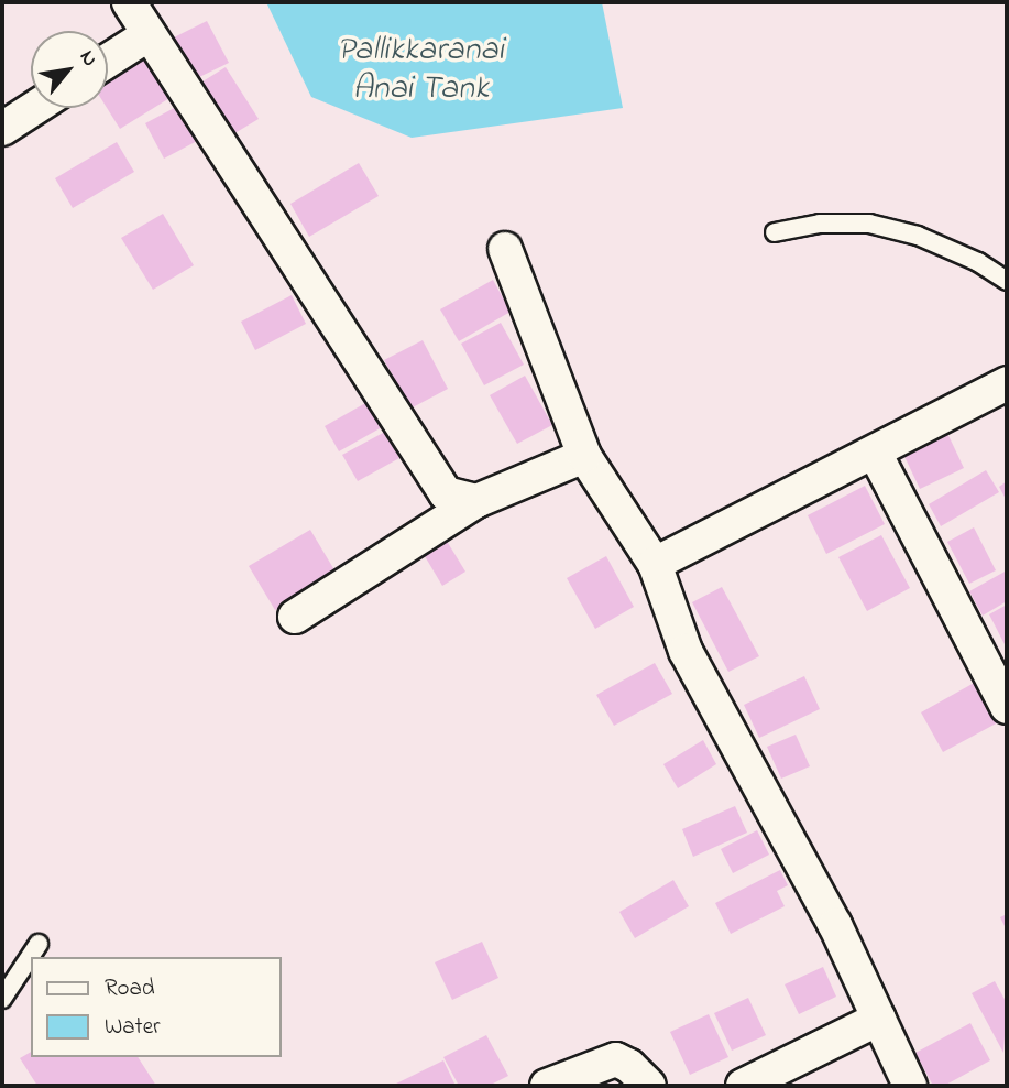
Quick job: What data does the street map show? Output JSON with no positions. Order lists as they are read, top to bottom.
{
  "water": ["Pallikkaranai Anai Tank"],
  "legend": ["Road", "Water"],
  "north": "top right"
}
